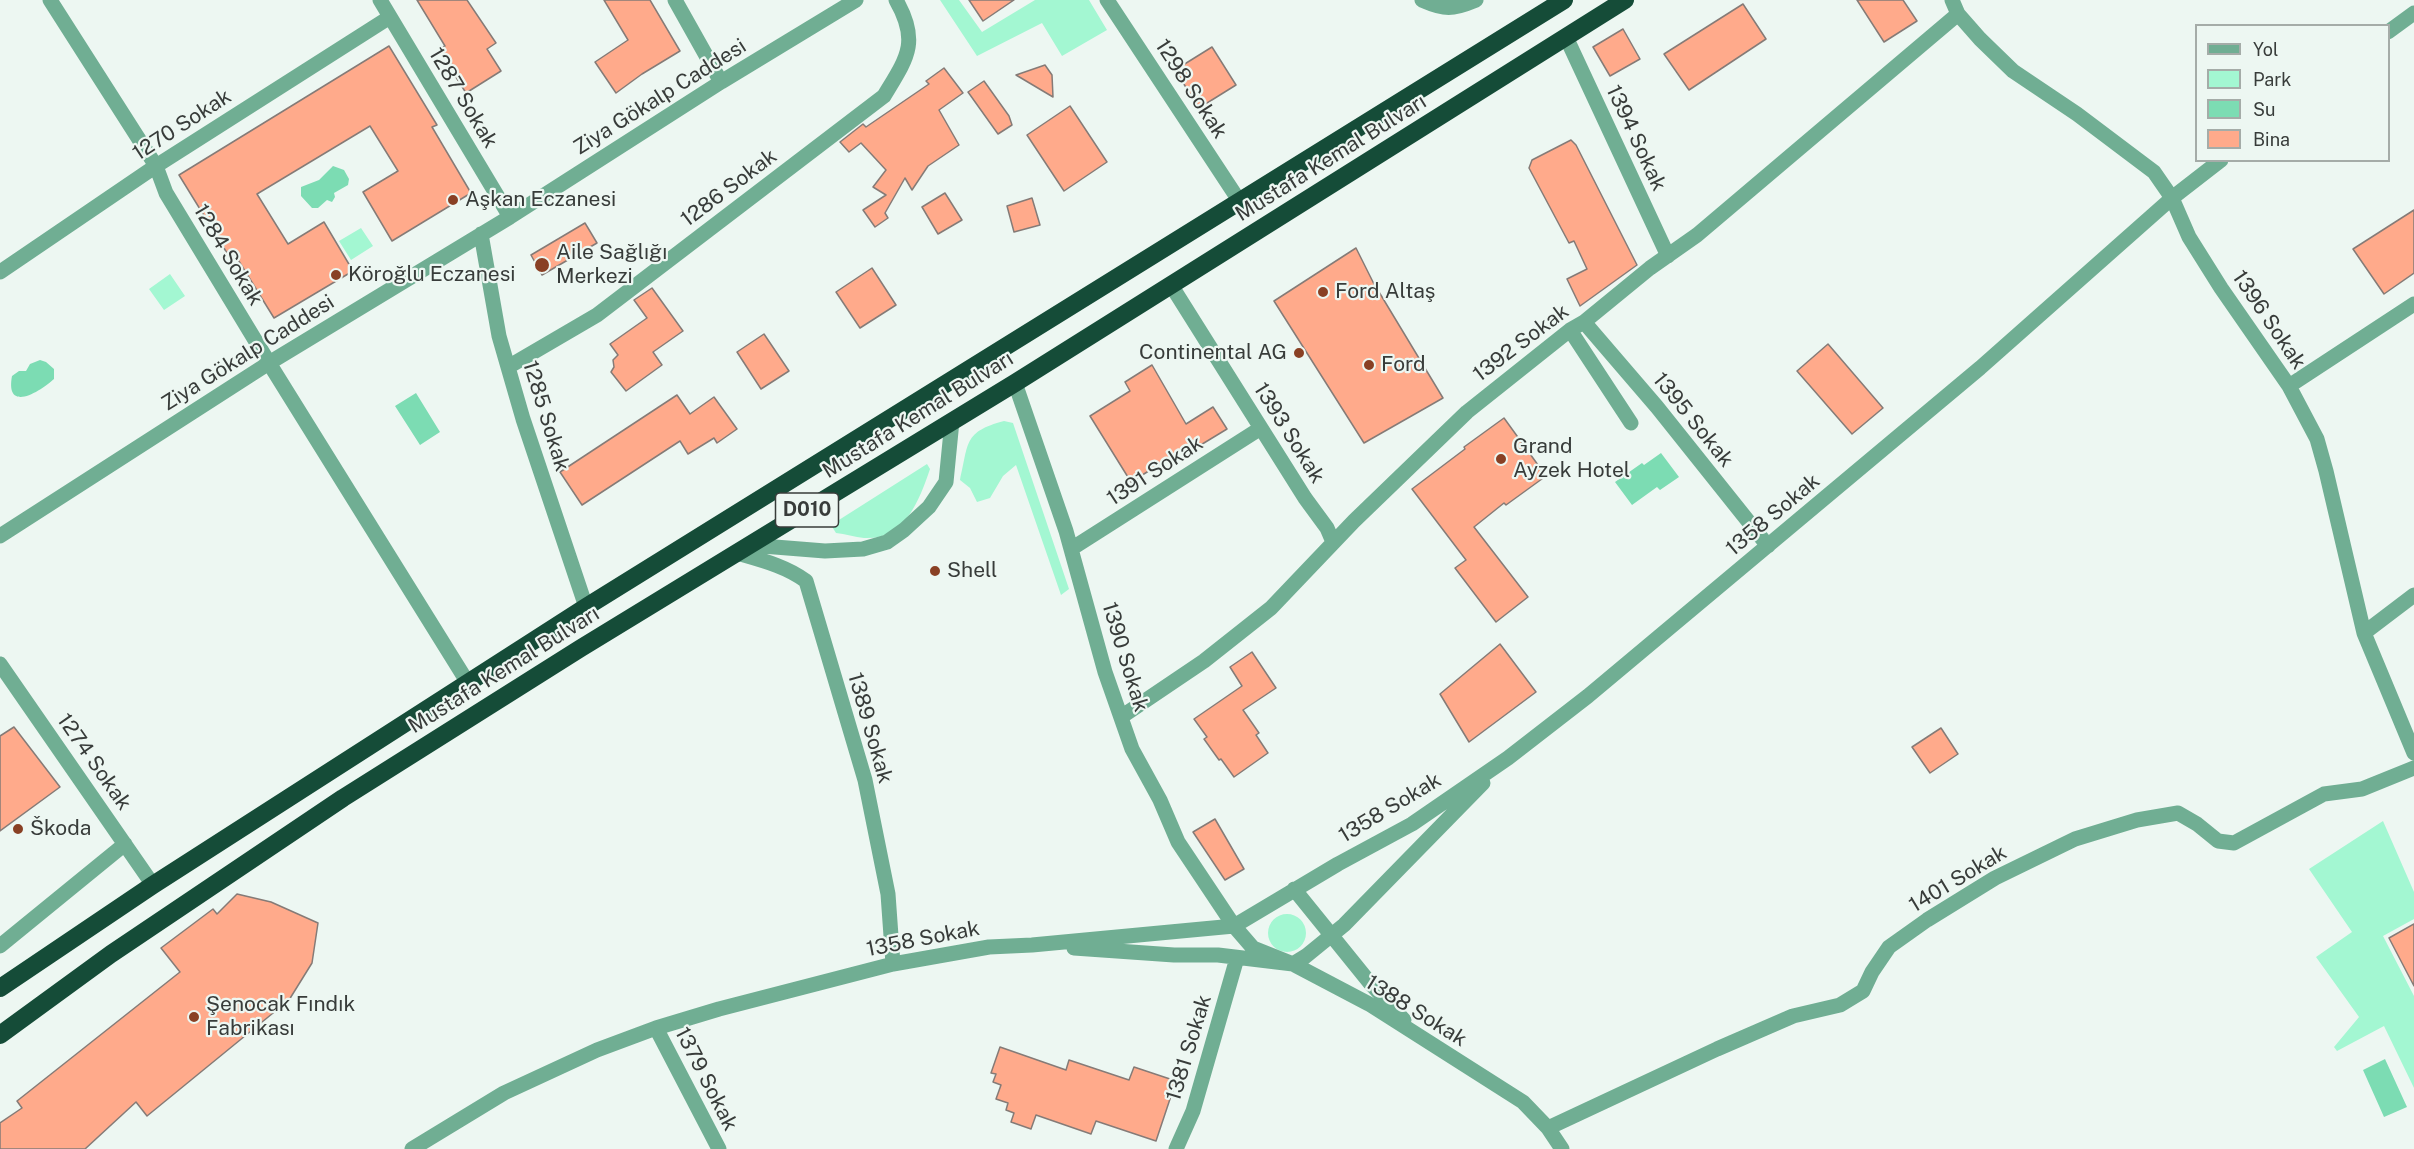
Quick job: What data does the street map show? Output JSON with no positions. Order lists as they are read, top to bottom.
{
  "streets": {
    "highway": ["Mustafa Kemal Bulvarı", "D010"],
    "street": [
      "1298 Sokak",
      "Ziya Gökalp Caddesi",
      "1287 Sokak",
      "1270 Sokak",
      "1394 Sokak",
      "1286 Sokak",
      "1284 Sokak",
      "1396 Sokak",
      "1392 Sokak",
      "1285 Sokak",
      "1395 Sokak",
      "1393 Sokak",
      "1391 Sokak",
      "1358 Sokak",
      "1390 Sokak",
      "1389 Sokak",
      "1274 Sokak",
      "1401 Sokak",
      "1388 Sokak",
      "1381 Sokak",
      "1379 Sokak"
    ]
  },
  "crossings": [
    ["1298 Sokak", "Mustafa Kemal Bulvarı"],
    ["Ziya Gökalp Caddesi", "1287 Sokak"],
    ["Ziya Gökalp Caddesi", "1284 Sokak"],
    ["Ziya Gökalp Caddesi", "1285 Sokak"],
    ["1287 Sokak", "1270 Sokak"],
    ["1270 Sokak", "1284 Sokak"],
    ["1394 Sokak", "Mustafa Kemal Bulvarı"],
    ["1394 Sokak", "1392 Sokak"],
    ["Mustafa Kemal Bulvarı", "1284 Sokak"],
    ["Mustafa Kemal Bulvarı", "1285 Sokak"],
    ["Mustafa Kemal Bulvarı", "1393 Sokak"],
    ["Mustafa Kemal Bulvarı", "1390 Sokak"],
    ["Mustafa Kemal Bulvarı", "1389 Sokak"],
    ["Mustafa Kemal Bulvarı", "1274 Sokak"],
    ["1286 Sokak", "1285 Sokak"],
    ["1396 Sokak", "1392 Sokak"],
    ["1396 Sokak", "1358 Sokak"],
    ["1392 Sokak", "1395 Sokak"],
    ["1392 Sokak", "1393 Sokak"],
    ["1392 Sokak", "1390 Sokak"],
    ["1395 Sokak", "1358 Sokak"],
    ["1393 Sokak", "1391 Sokak"],
    ["1391 Sokak", "1390 Sokak"],
    ["1358 Sokak", "1390 Sokak"],
    ["1358 Sokak", "1389 Sokak"],
    ["1358 Sokak", "1388 Sokak"],
    ["1358 Sokak", "1379 Sokak"],
    ["1390 Sokak", "1388 Sokak"],
    ["1401 Sokak", "1388 Sokak"]
  ],
  "places": [
    "Aşkan Eczanesi",
    "Aile Sağlığı Merkezi",
    "Köroğlu Eczanesi",
    "Ford Altaş",
    "Continental AG",
    "Ford",
    "Grand Ayzek Hotel",
    "Shell",
    "Škoda",
    "Şenocak Fındık Fabrikası"
  ],
  "legend": [
    "Yol",
    "Park",
    "Su",
    "Bina"
  ]
}
